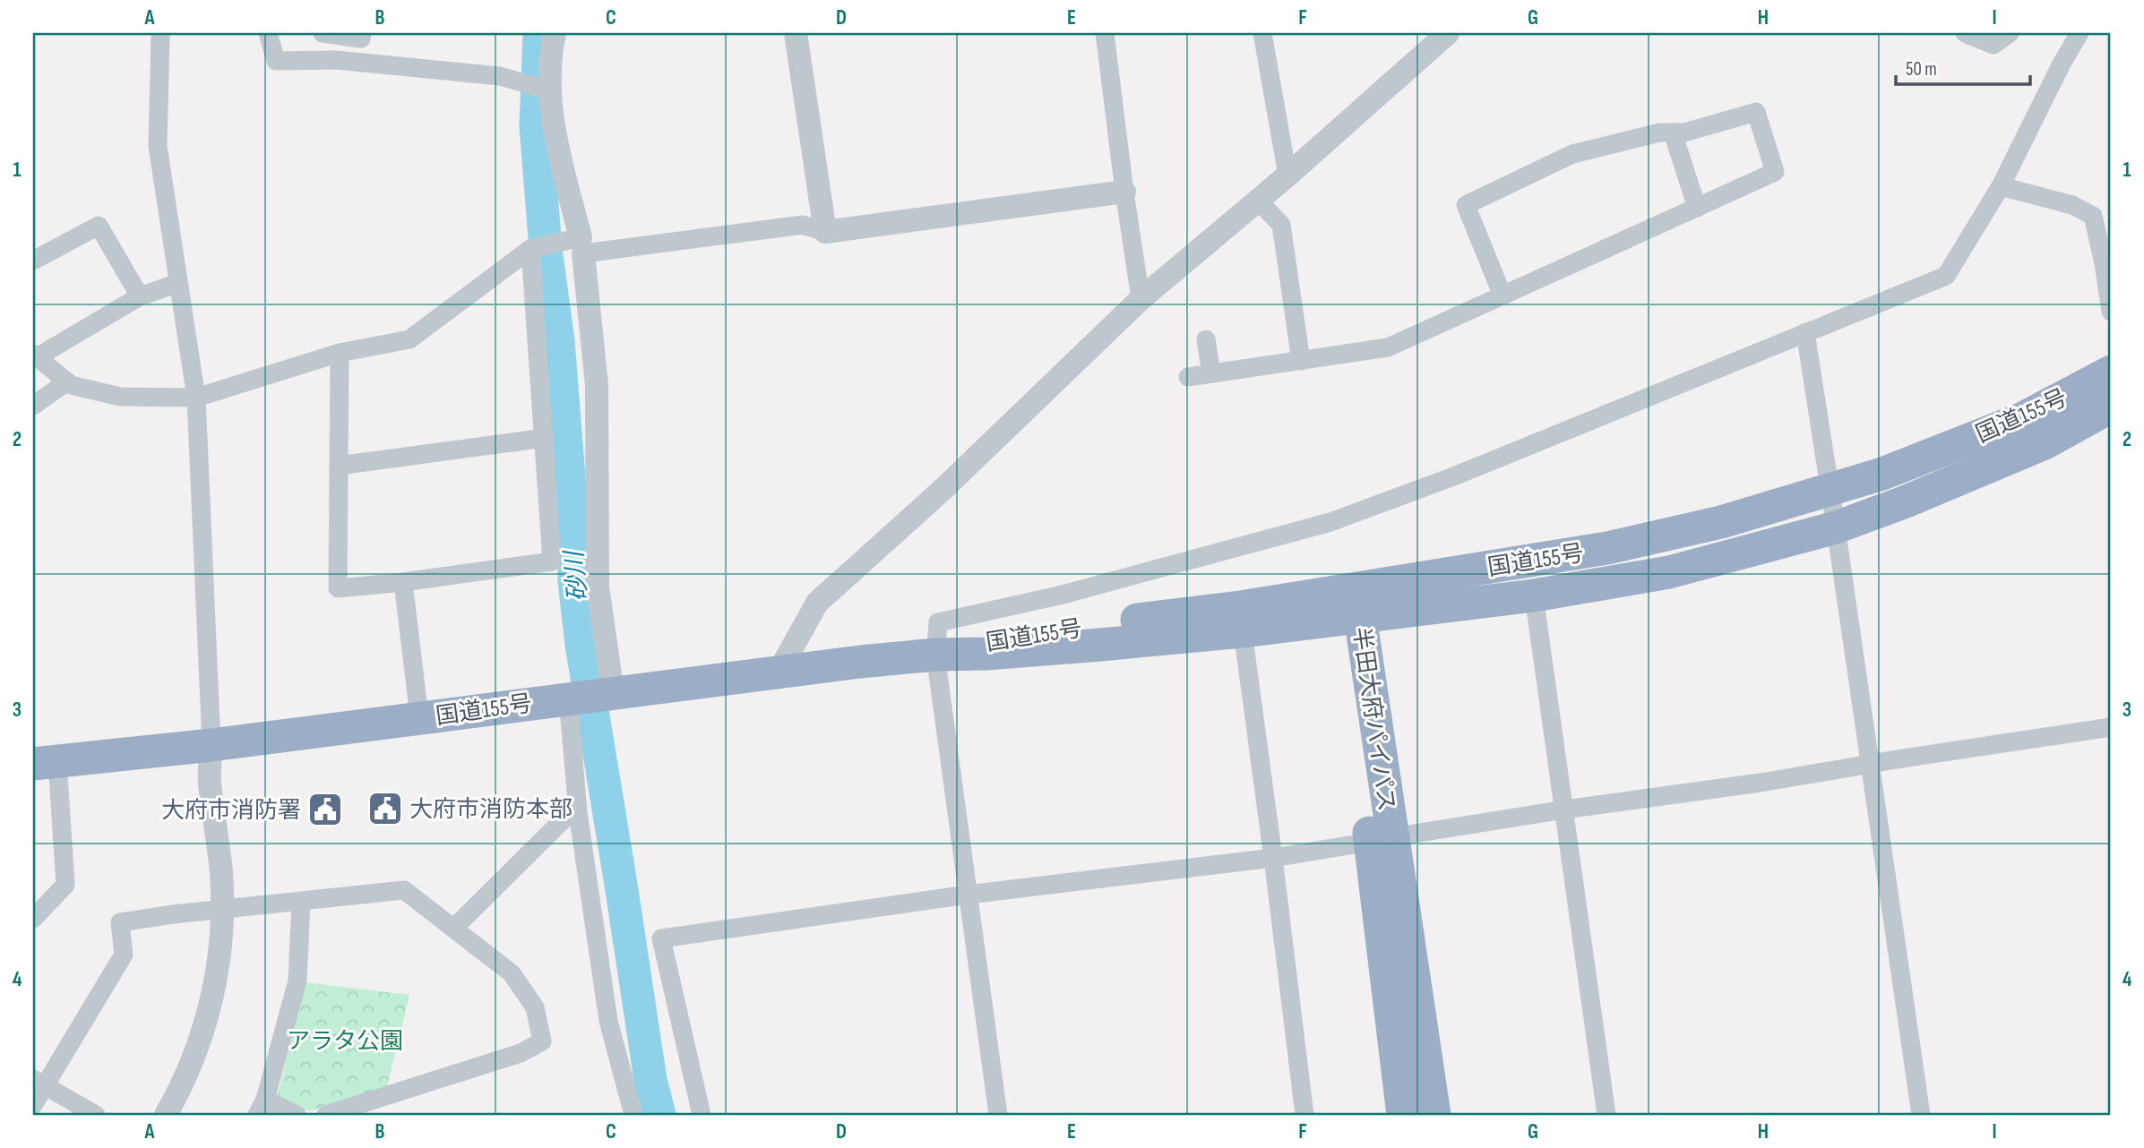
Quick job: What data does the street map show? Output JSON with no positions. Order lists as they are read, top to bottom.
{
  "streets": {
    "highway": ["国道155号", "半田大府パイパス"]
  },
  "crossings": [
    ["国道155号", "半田大府パイパス"]
  ],
  "water": ["砂川"],
  "parks": ["アラタ公園"],
  "places": {
    "public building": ["大府市消防本部", "大府市消防署"]
  },
  "scale_bar": "50 m",
  "grid": {
    "columns": [
      "A",
      "B",
      "C",
      "D",
      "E",
      "F",
      "G",
      "H",
      "I"
    ],
    "rows": [
      "1",
      "2",
      "3",
      "4"
    ]
  }
}
